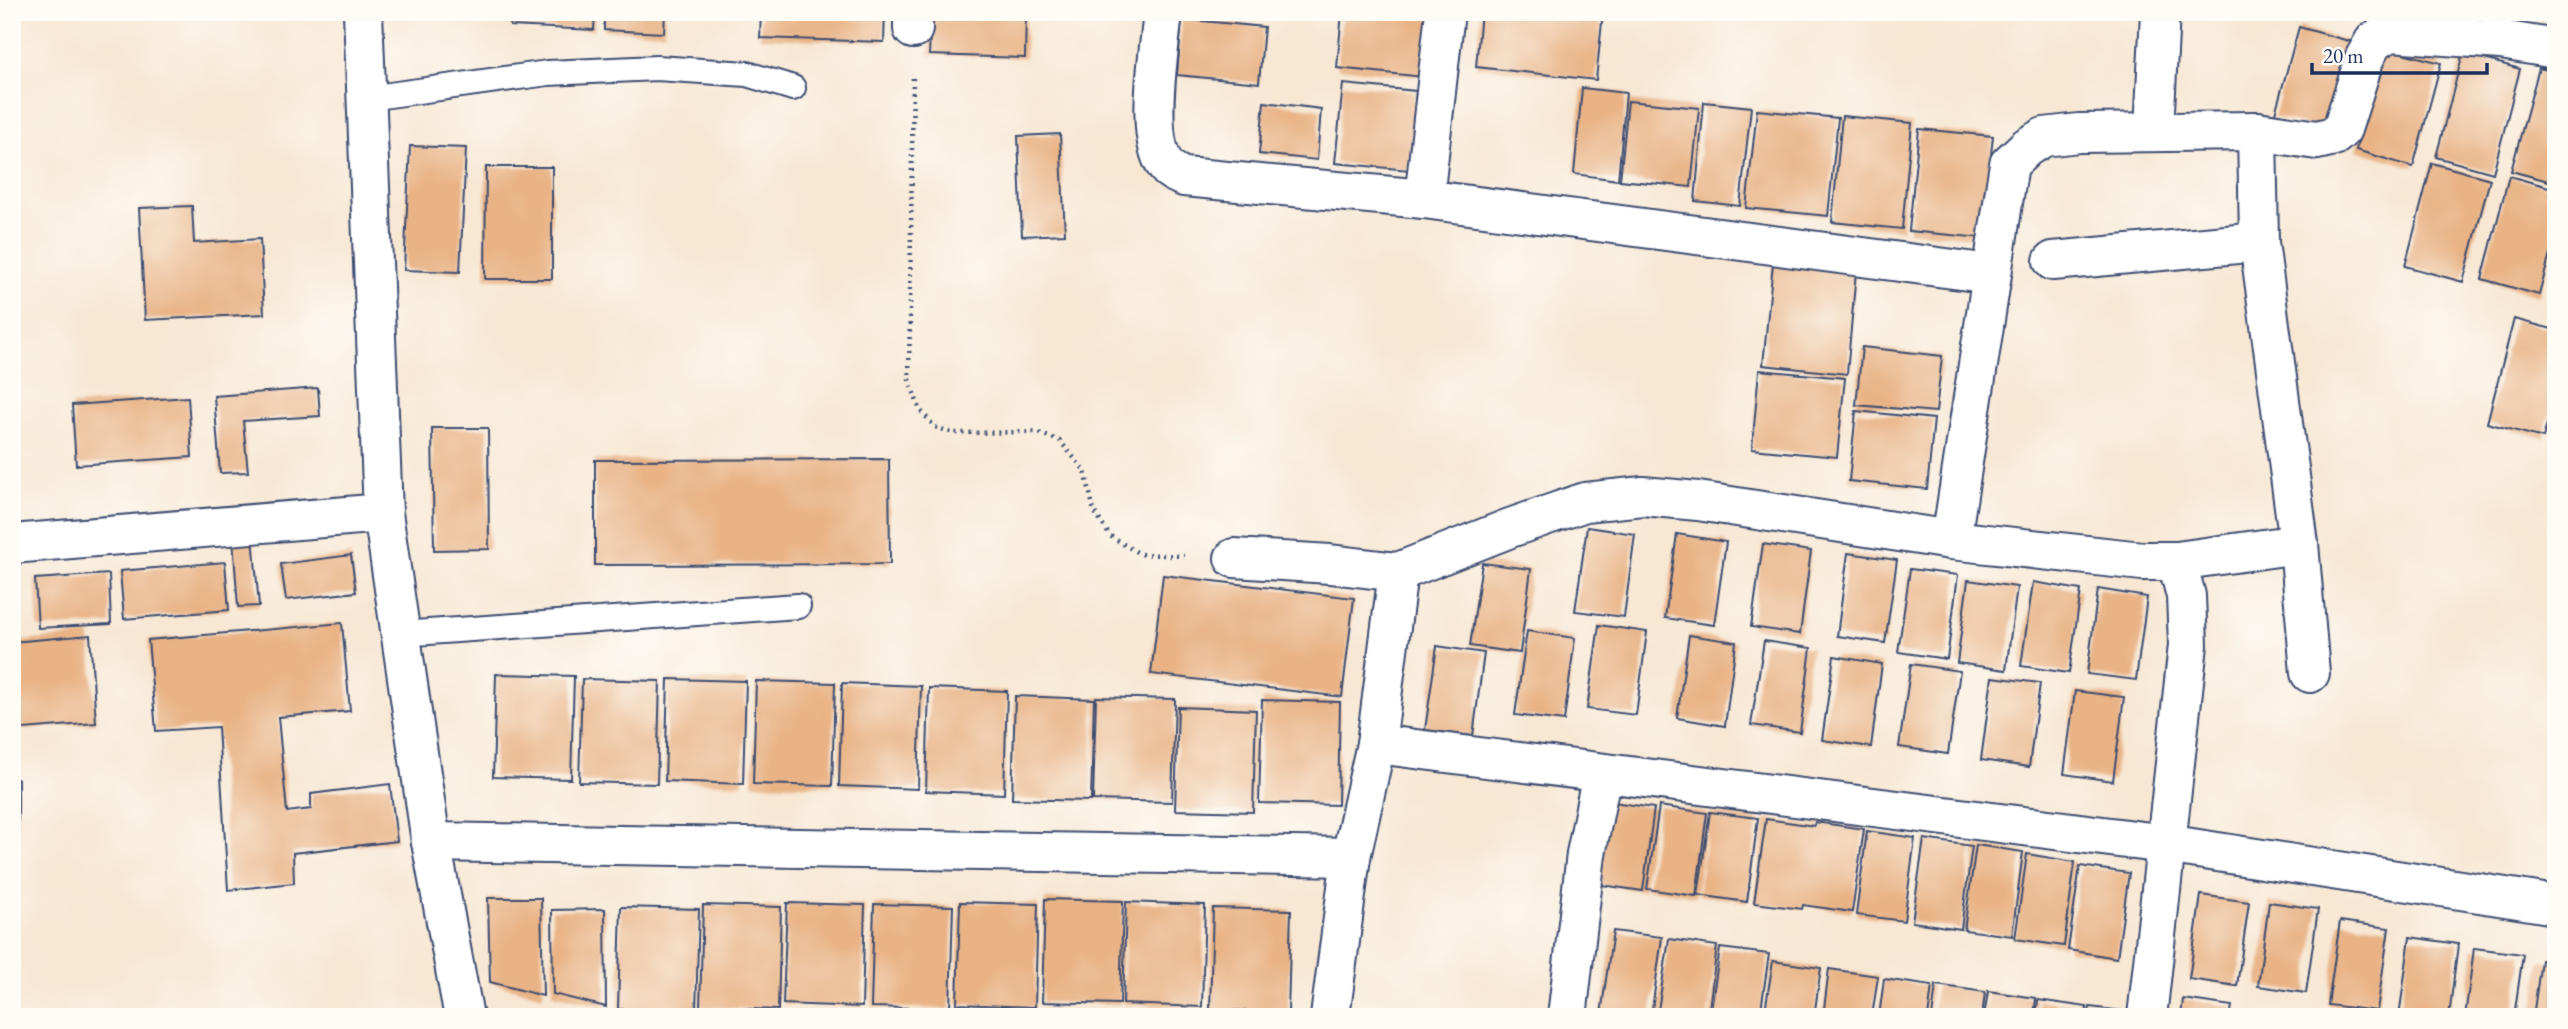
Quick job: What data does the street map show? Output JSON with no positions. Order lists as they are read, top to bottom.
{
  "scale_bar": "20 m"
}
